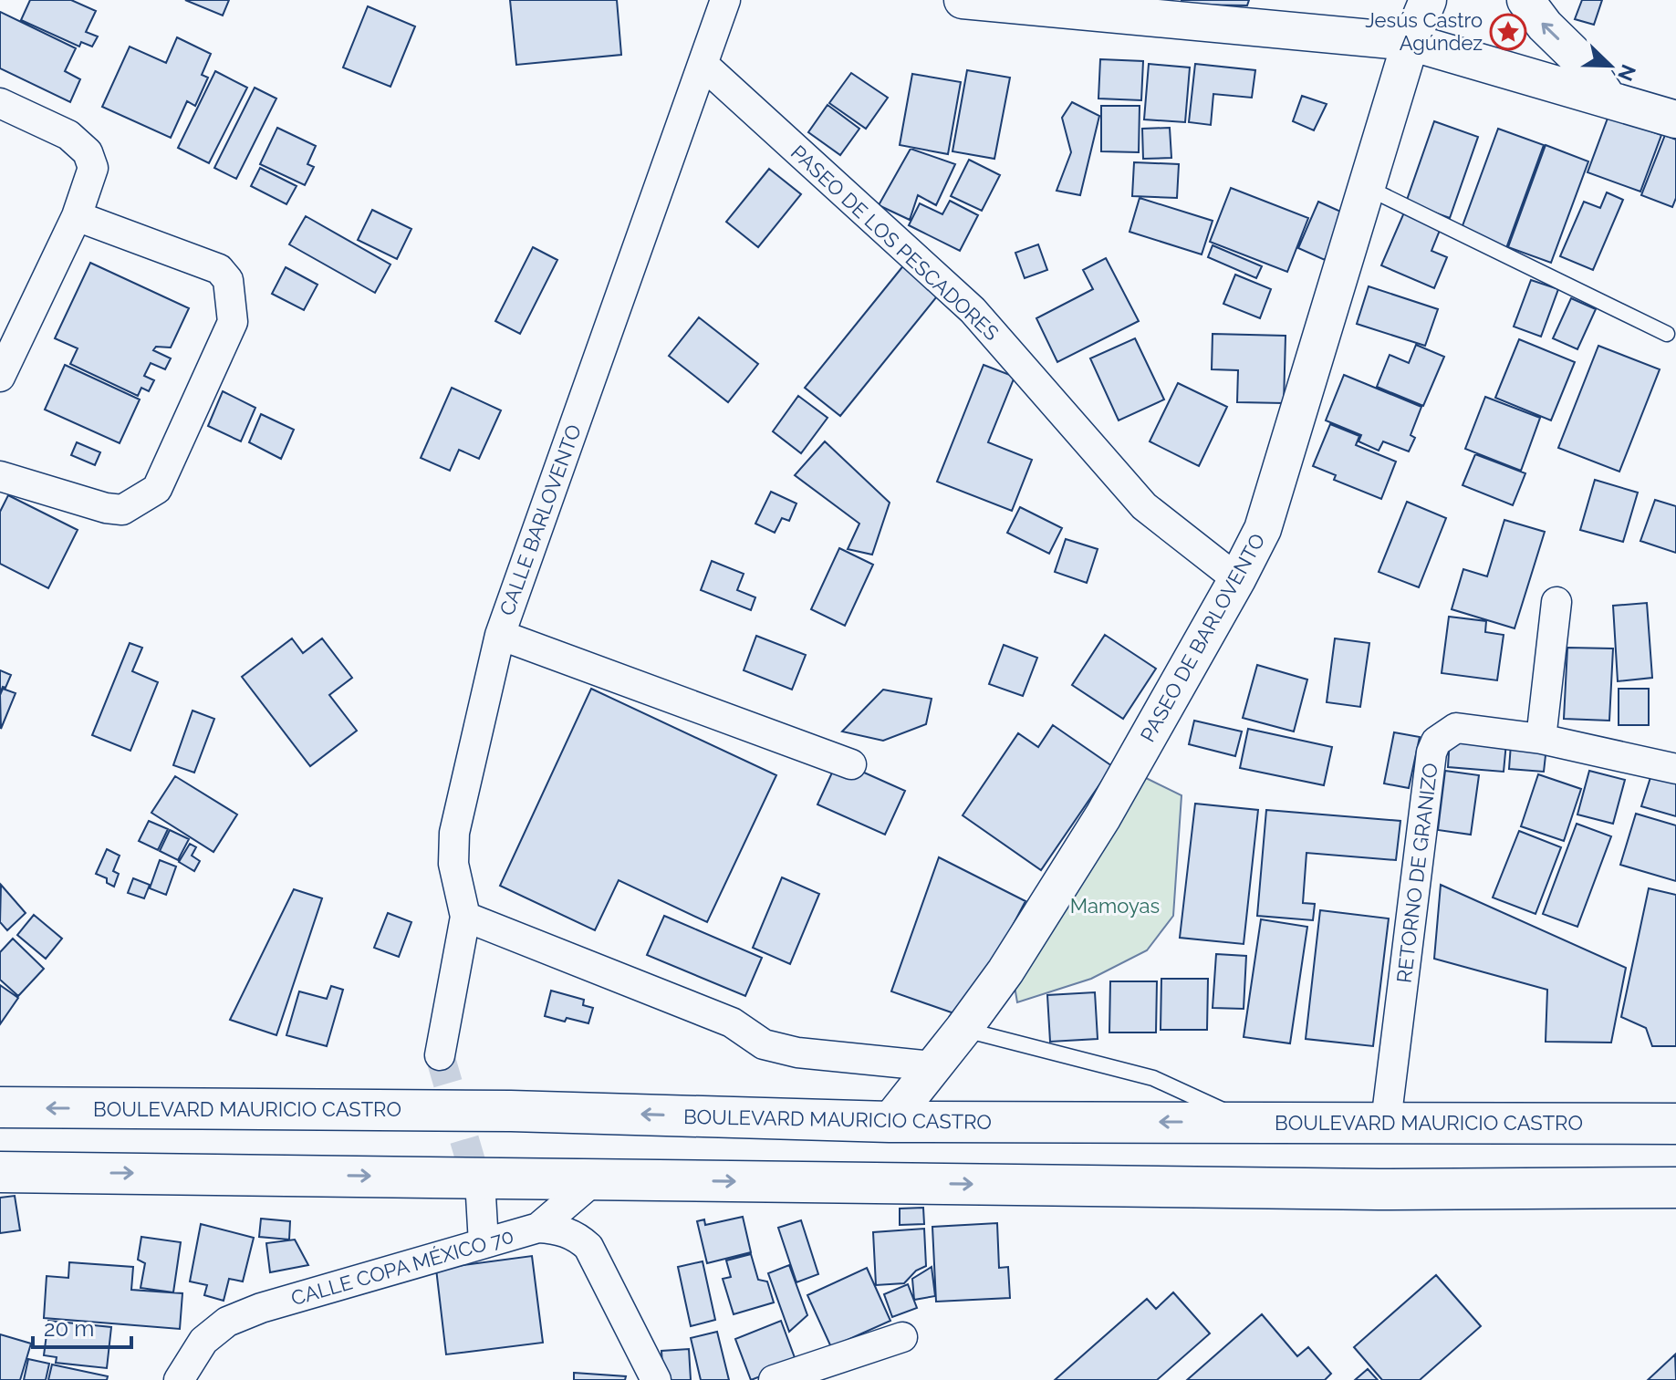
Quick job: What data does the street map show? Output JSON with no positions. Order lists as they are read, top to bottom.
{
  "streets": {
    "main road": ["BOULEVARD MAURICIO CASTRO"],
    "street": [
      "PASEO DE LOS PESCADORES",
      "CALLE BARLOVENTO",
      "PASEO DE BARLOVENTO",
      "RETORNO DE GRANIZO",
      "CALLE COPA MÉXICO 70"
    ]
  },
  "crossings": [
    ["PASEO DE LOS PESCADORES", "CALLE BARLOVENTO"],
    ["PASEO DE LOS PESCADORES", "PASEO DE BARLOVENTO"],
    ["PASEO DE BARLOVENTO", "BOULEVARD MAURICIO CASTRO"],
    ["RETORNO DE GRANIZO", "BOULEVARD MAURICIO CASTRO"]
  ],
  "parks": ["Mamoyas"],
  "places": {
    "place": ["Jesús Castro Agúndez"]
  },
  "scale_bar": "20 m",
  "north": "bottom right"
}
